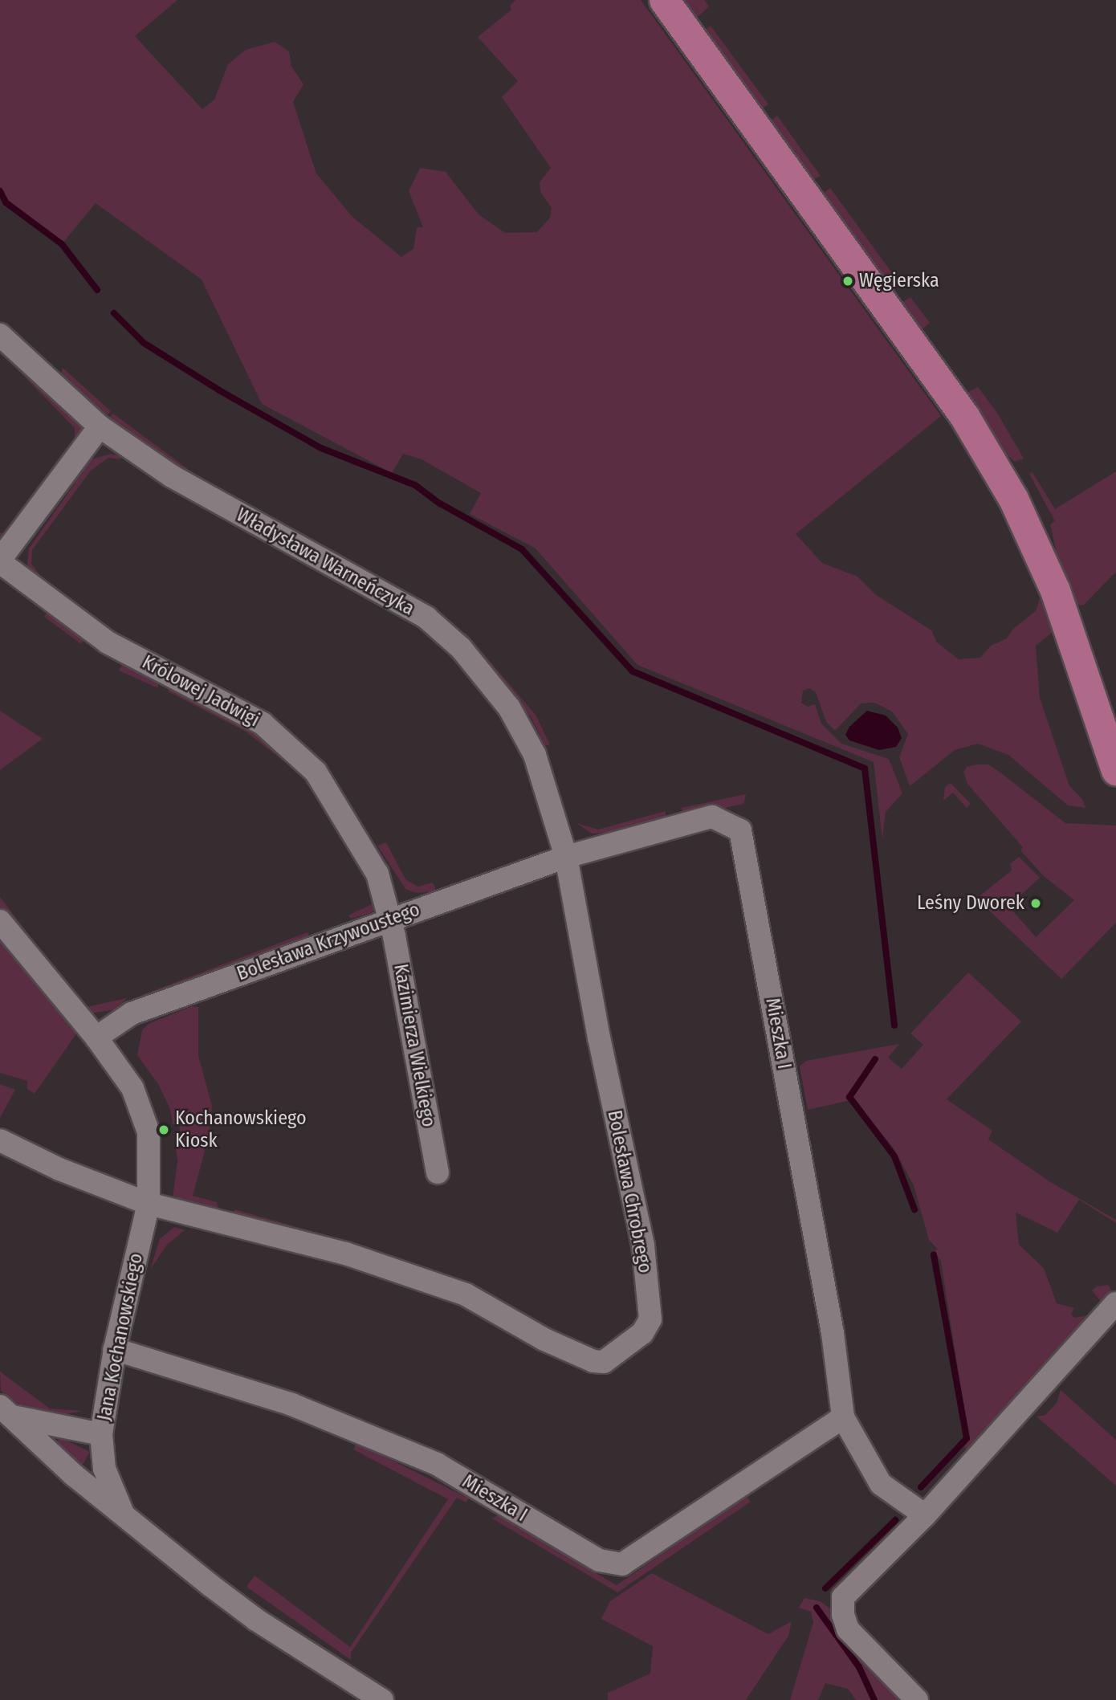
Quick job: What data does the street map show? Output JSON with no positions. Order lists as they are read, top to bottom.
{
  "streets": {
    "street": [
      "Władysława Warneńczyka",
      "Królowej Jadwigi",
      "Bolesława Krzywoustego",
      "Mieszka I",
      "Kazimierza Wielkiego",
      "Bolesława Chrobrego",
      "Jana Kochanowskiego"
    ]
  },
  "crossings": [
    ["Władysława Warneńczyka", "Bolesława Krzywoustego"],
    ["Władysława Warneńczyka", "Mieszka I"],
    ["Władysława Warneńczyka", "Bolesława Chrobrego"],
    ["Królowej Jadwigi", "Bolesława Krzywoustego"],
    ["Królowej Jadwigi", "Kazimierza Wielkiego"],
    ["Bolesława Krzywoustego", "Mieszka I"],
    ["Bolesława Krzywoustego", "Kazimierza Wielkiego"],
    ["Bolesława Krzywoustego", "Bolesława Chrobrego"],
    ["Bolesława Krzywoustego", "Jana Kochanowskiego"],
    ["Mieszka I", "Bolesława Chrobrego"],
    ["Mieszka I", "Jana Kochanowskiego"],
    ["Bolesława Chrobrego", "Jana Kochanowskiego"]
  ],
  "places": ["Węgierska", "Leśny Dworek", "Kochanowskiego Kiosk"]
}
